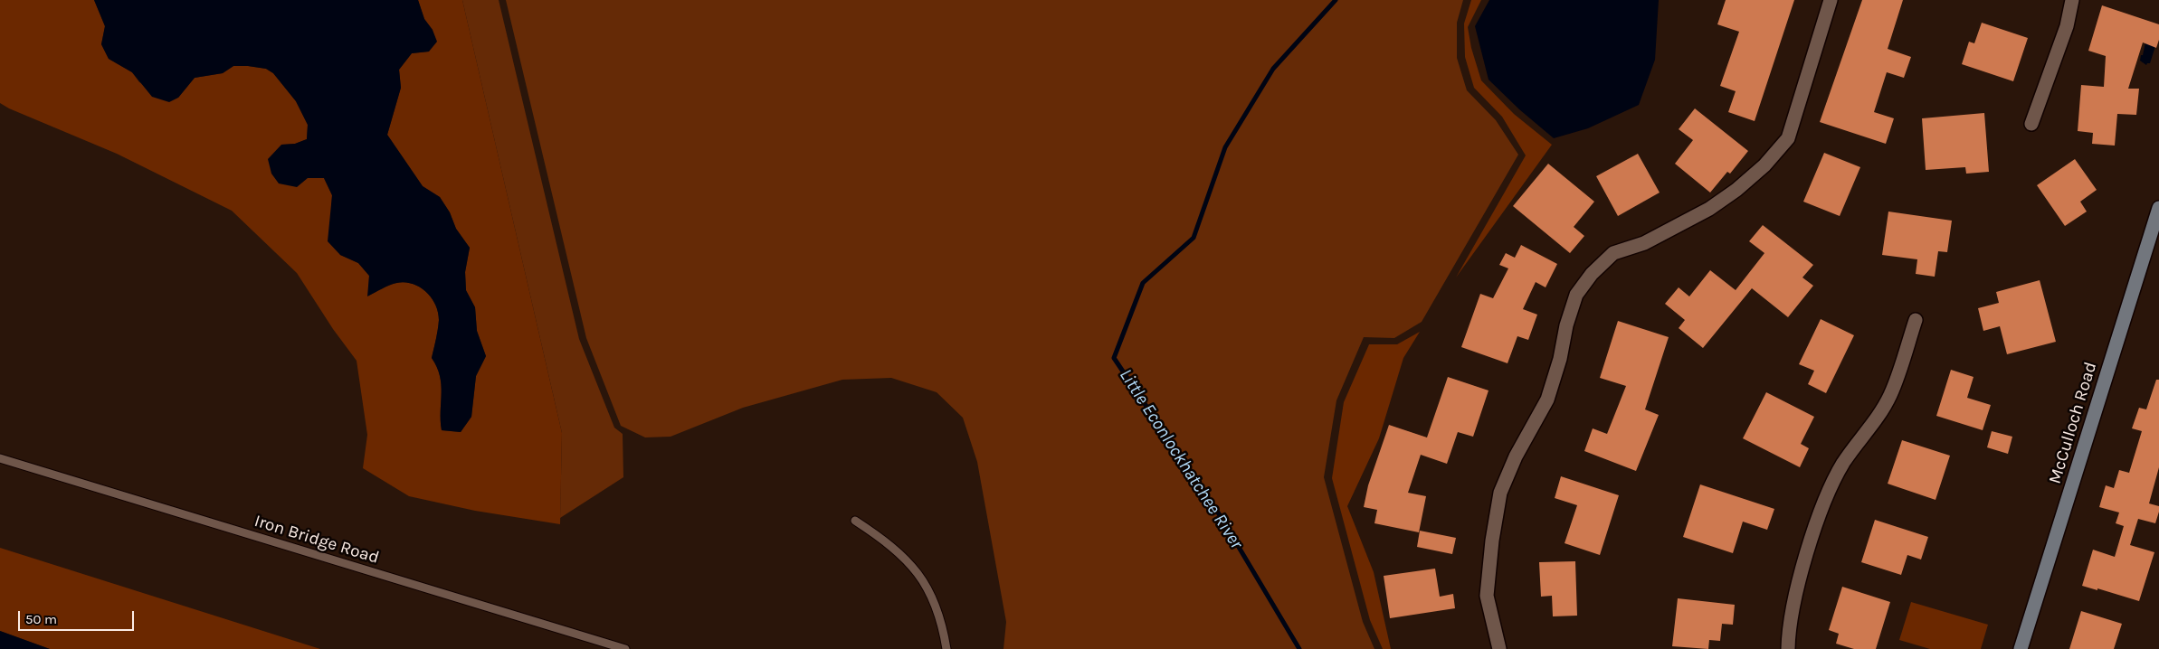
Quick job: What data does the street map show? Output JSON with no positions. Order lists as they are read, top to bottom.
{
  "streets": {
    "street": ["McCulloch Road"],
    "lane": ["Iron Bridge Road"]
  },
  "water": ["Little Econlockhatchee River"],
  "scale_bar": "50 m"
}
